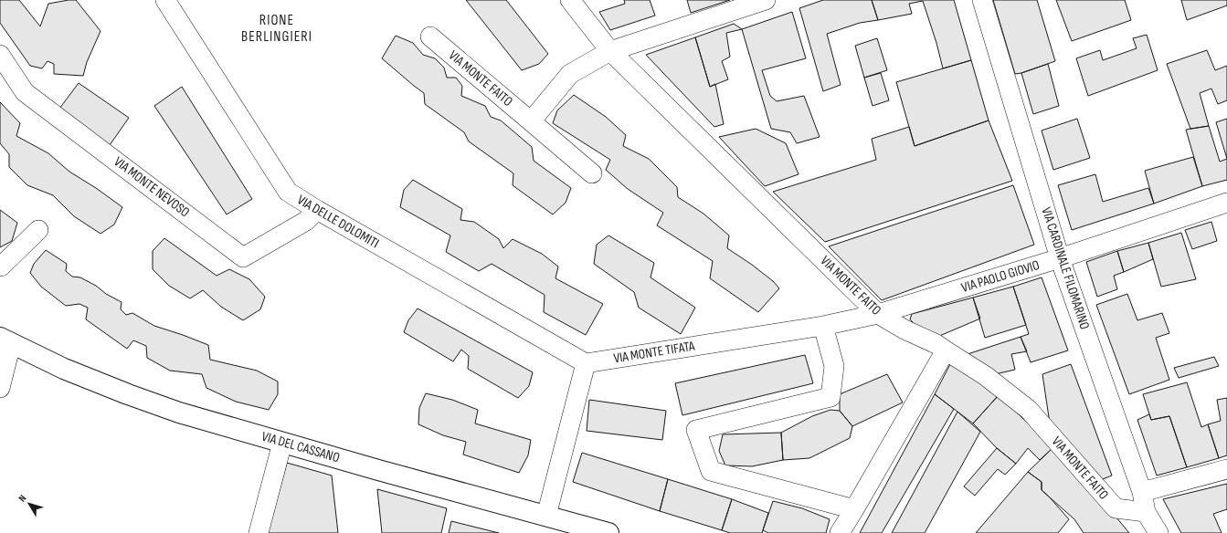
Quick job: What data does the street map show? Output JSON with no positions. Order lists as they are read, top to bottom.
{
  "streets": {
    "main road": ["VIA DEL CASSANO"],
    "street": [
      "VIA MONTE FAITO",
      "VIA MONTE NEVOSO",
      "VIA DELLE DOLOMITI",
      "VIA CARDINALE FILOMARINO",
      "VIA PAOLO GIOVIO",
      "VIA MONTE TIFATA"
    ]
  },
  "crossings": [
    ["VIA MONTE FAITO", "VIA CARDINALE FILOMARINO"],
    ["VIA MONTE FAITO", "VIA PAOLO GIOVIO"],
    ["VIA MONTE FAITO", "VIA MONTE TIFATA"],
    ["VIA MONTE NEVOSO", "VIA DELLE DOLOMITI"],
    ["VIA DELLE DOLOMITI", "VIA MONTE TIFATA"],
    ["VIA CARDINALE FILOMARINO", "VIA PAOLO GIOVIO"],
    ["VIA PAOLO GIOVIO", "VIA MONTE TIFATA"]
  ],
  "districts": ["RIONE BERLINGIERI"],
  "north": "top left"
}
